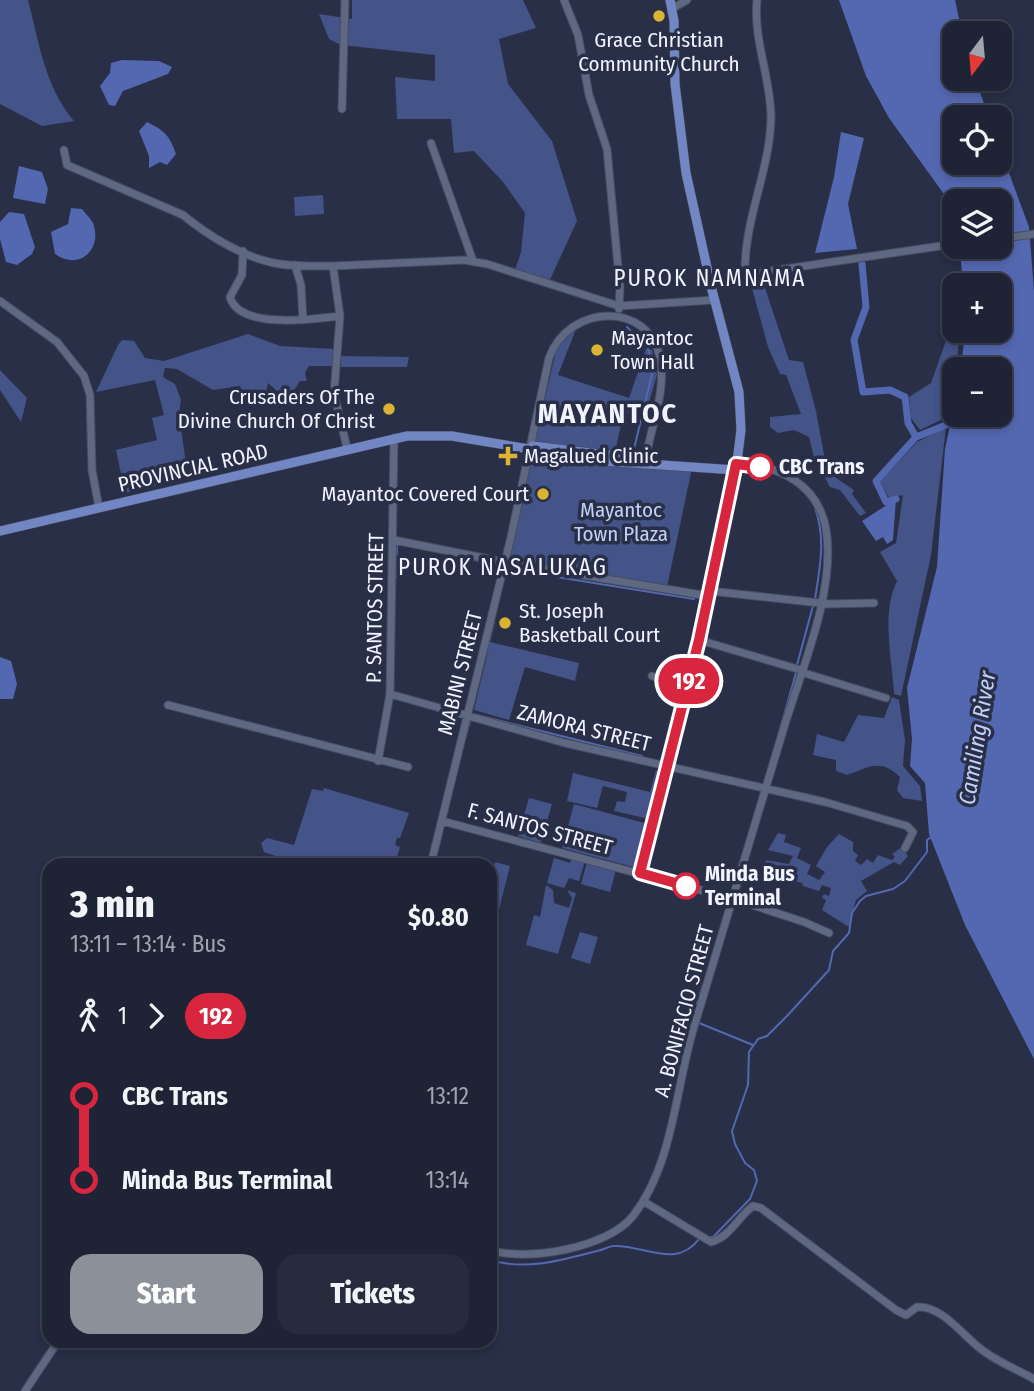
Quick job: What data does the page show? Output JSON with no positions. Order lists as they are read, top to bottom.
{
  "streets": {
    "main road": ["PROVINCIAL ROAD"],
    "street": [
      "P. SANTOS STREET",
      "MABINI STREET",
      "ZAMORA STREET",
      "F. SANTOS STREET",
      "A. BONIFACIO STREET"
    ]
  },
  "crossings": [
    ["PROVINCIAL ROAD", "P. SANTOS STREET"],
    ["PROVINCIAL ROAD", "MABINI STREET"],
    ["PROVINCIAL ROAD", "A. BONIFACIO STREET"],
    ["P. SANTOS STREET", "ZAMORA STREET"],
    ["MABINI STREET", "ZAMORA STREET"],
    ["MABINI STREET", "F. SANTOS STREET"],
    ["ZAMORA STREET", "A. BONIFACIO STREET"],
    ["F. SANTOS STREET", "A. BONIFACIO STREET"]
  ],
  "districts": ["PUROK NAMNAMA", "MAYANTOC", "PUROK NASALUKAG"],
  "water": ["Camiling River"],
  "parks": ["Mayantoc Town Plaza"],
  "places": {
    "other": [
      "Grace Christian Community Church",
      "Mayantoc Town Hall",
      "Crusaders Of The Divine Church Of Christ",
      "CBC Trans",
      "Mayantoc Covered Court",
      "St. Joseph Basketball Court",
      "Minda Bus Terminal"
    ],
    "health": ["Magalued Clinic"]
  },
  "lines": ["bus line 192"],
  "north": "bottom",
  "page": {
    "on_map": "192",
    "map_buttons": ["+", "−"],
    "heading": ["3 min", "13:11 – 13:14 · Bus", "$0.80"],
    "legs": ["1", "192"],
    "list": [
      {
        "name": "CBC Trans",
        "value": "13:12"
      },
      {
        "name": "Minda Bus Terminal",
        "value": "13:14"
      }
    ],
    "buttons": ["Start", "Tickets"]
  }
}
